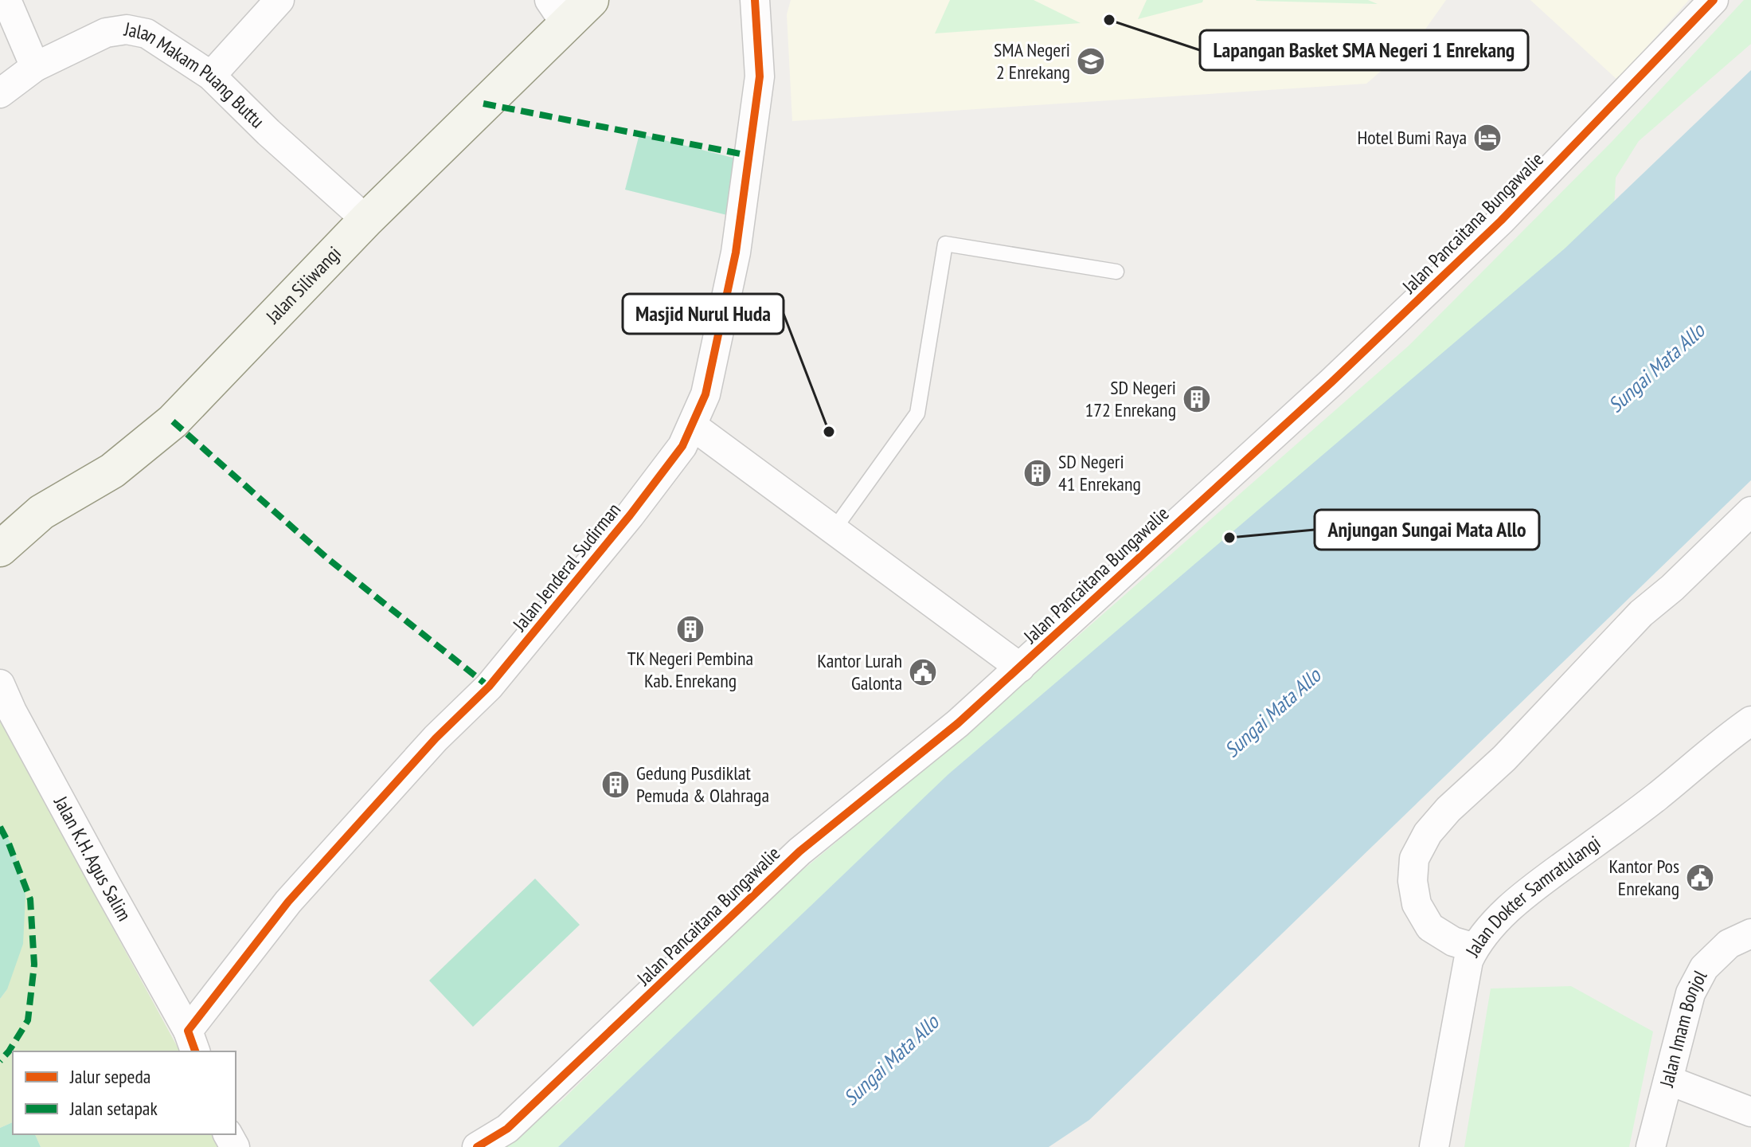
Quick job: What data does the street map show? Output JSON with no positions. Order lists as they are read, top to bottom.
{
  "streets": {
    "main road": ["Jalan Siliwangi"],
    "street": [
      "Jalan Makam Puang Buttu",
      "Jalan Pancaitana Bungawalie",
      "Jalan Jenderal Sudirman",
      "Jalan K.H. Agus Salim",
      "Jalan Dokter Samratulangi",
      "Jalan Imam Bonjol"
    ]
  },
  "crossings": [
    ["Jalan Makam Puang Buttu", "Jalan Siliwangi"],
    ["Jalan Jenderal Sudirman", "Jalan K.H. Agus Salim"]
  ],
  "water": ["Sungai Mata Allo"],
  "places": {
    "other": ["Lapangan Basket SMA Negeri 1 Enrekang", "Masjid Nurul Huda", "Anjungan Sungai Mata Allo"],
    "school or university": ["SMA Negeri 2 Enrekang"],
    "hotel": ["Hotel Bumi Raya"],
    "building": [
      "SD Negeri 172 Enrekang",
      "SD Negeri 41 Enrekang",
      "TK Negeri Pembina Kab. Enrekang",
      "Gedung Pusdiklat Pemuda & Olahraga"
    ],
    "public building": ["Kantor Lurah Galonta", "Kantor Pos Enrekang"]
  },
  "legend": ["Jalur sepeda", "Jalan setapak"]
}
